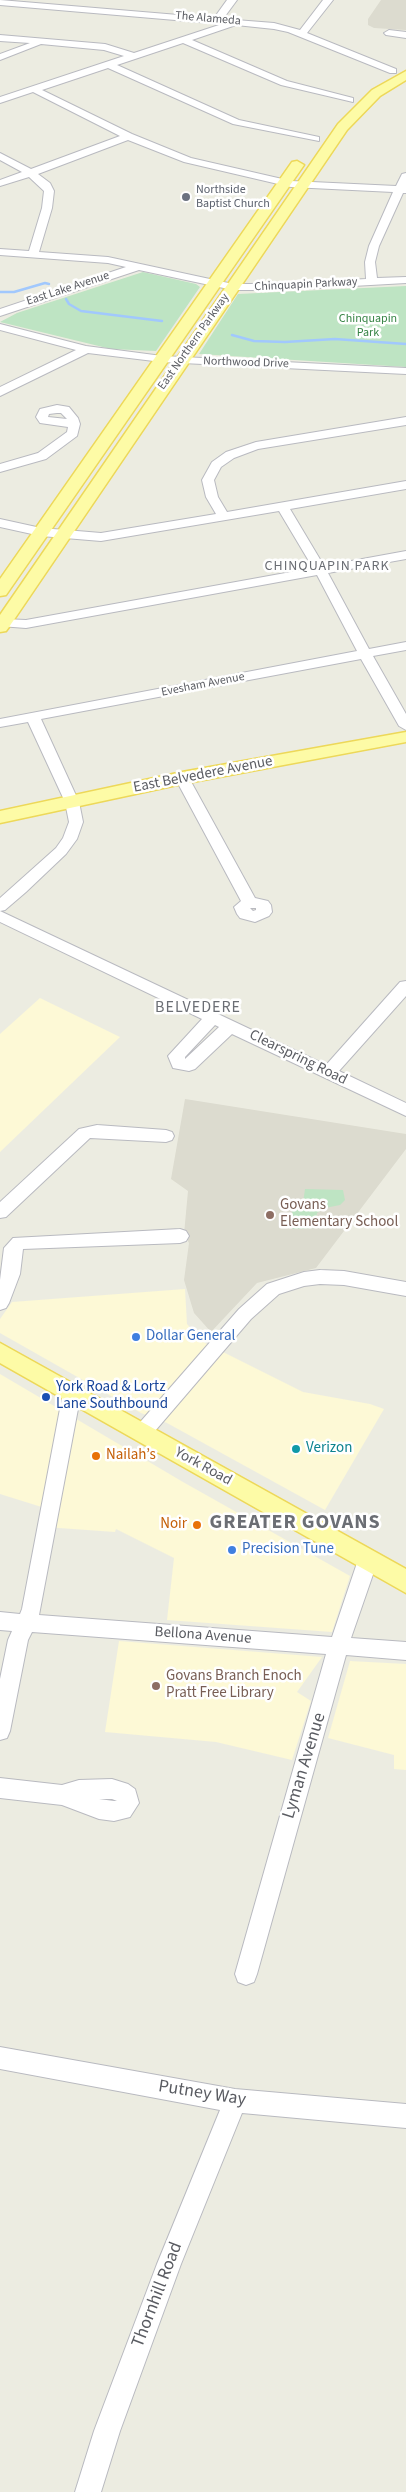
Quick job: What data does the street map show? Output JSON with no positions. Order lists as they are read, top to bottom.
{
  "streets": {
    "main road": ["East Northern Parkway", "East Belvedere Avenue", "York Road"],
    "street": [
      "The Alameda",
      "Chinquapin Parkway",
      "East Lake Avenue",
      "Northwood Drive",
      "Evesham Avenue",
      "Clearspring Road",
      "Bellona Avenue",
      "Lyman Avenue",
      "Putney Way",
      "Thornhill Road"
    ]
  },
  "crossings": [
    ["The Alameda", "East Northern Parkway"],
    ["Chinquapin Parkway", "East Lake Avenue"],
    ["Chinquapin Parkway", "East Northern Parkway"],
    ["East Northern Parkway", "Northwood Drive"],
    ["York Road", "Lyman Avenue"],
    ["Bellona Avenue", "Lyman Avenue"],
    ["Putney Way", "Thornhill Road"]
  ],
  "districts": ["CHINQUAPIN PARK", "BELVEDERE", "GREATER GOVANS"],
  "parks": ["Chinquapin Park"],
  "places": [
    "Northside Baptist Church",
    "Govans Elementary School",
    "Dollar General",
    "York Road & Lortz Lane Southbound",
    "Verizon",
    "Nailah’s",
    "Noir",
    "Precision Tune",
    "Govans Branch Enoch Pratt Free Library"
  ]
}
